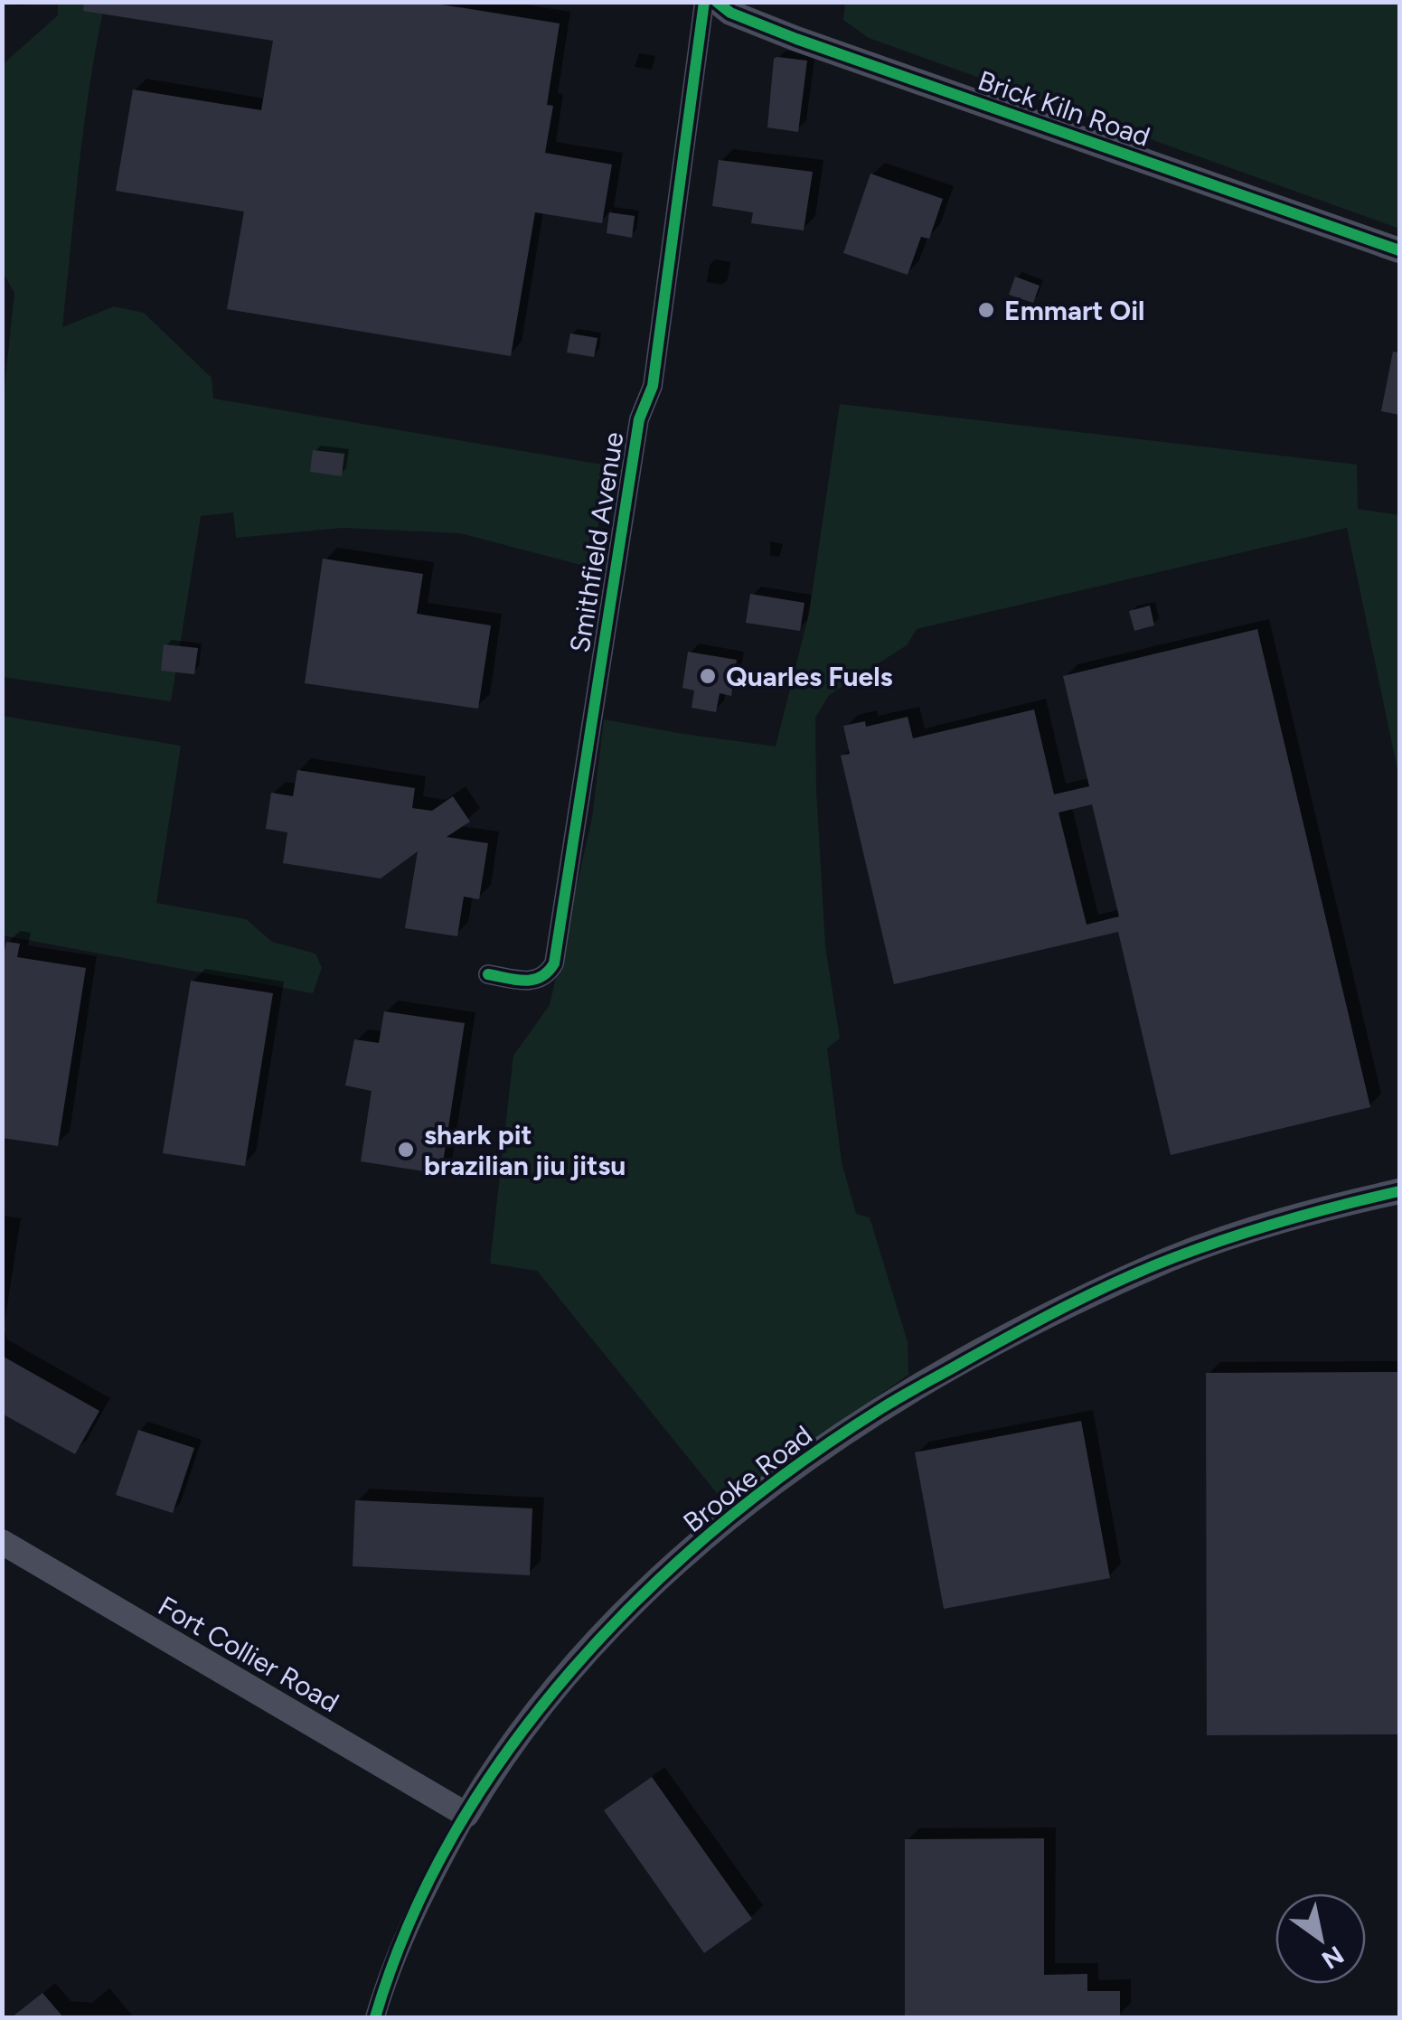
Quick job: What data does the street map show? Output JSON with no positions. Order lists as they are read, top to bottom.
{
  "streets": {
    "street": [
      "Brick Kiln Road",
      "Smithfield Avenue",
      "Brooke Road",
      "Fort Collier Road"
    ]
  },
  "crossings": [
    ["Brooke Road", "Fort Collier Road"]
  ],
  "places": ["Emmart Oil", "Quarles Fuels", "shark pit brazilian jiu jitsu"],
  "north": "bottom right"
}
